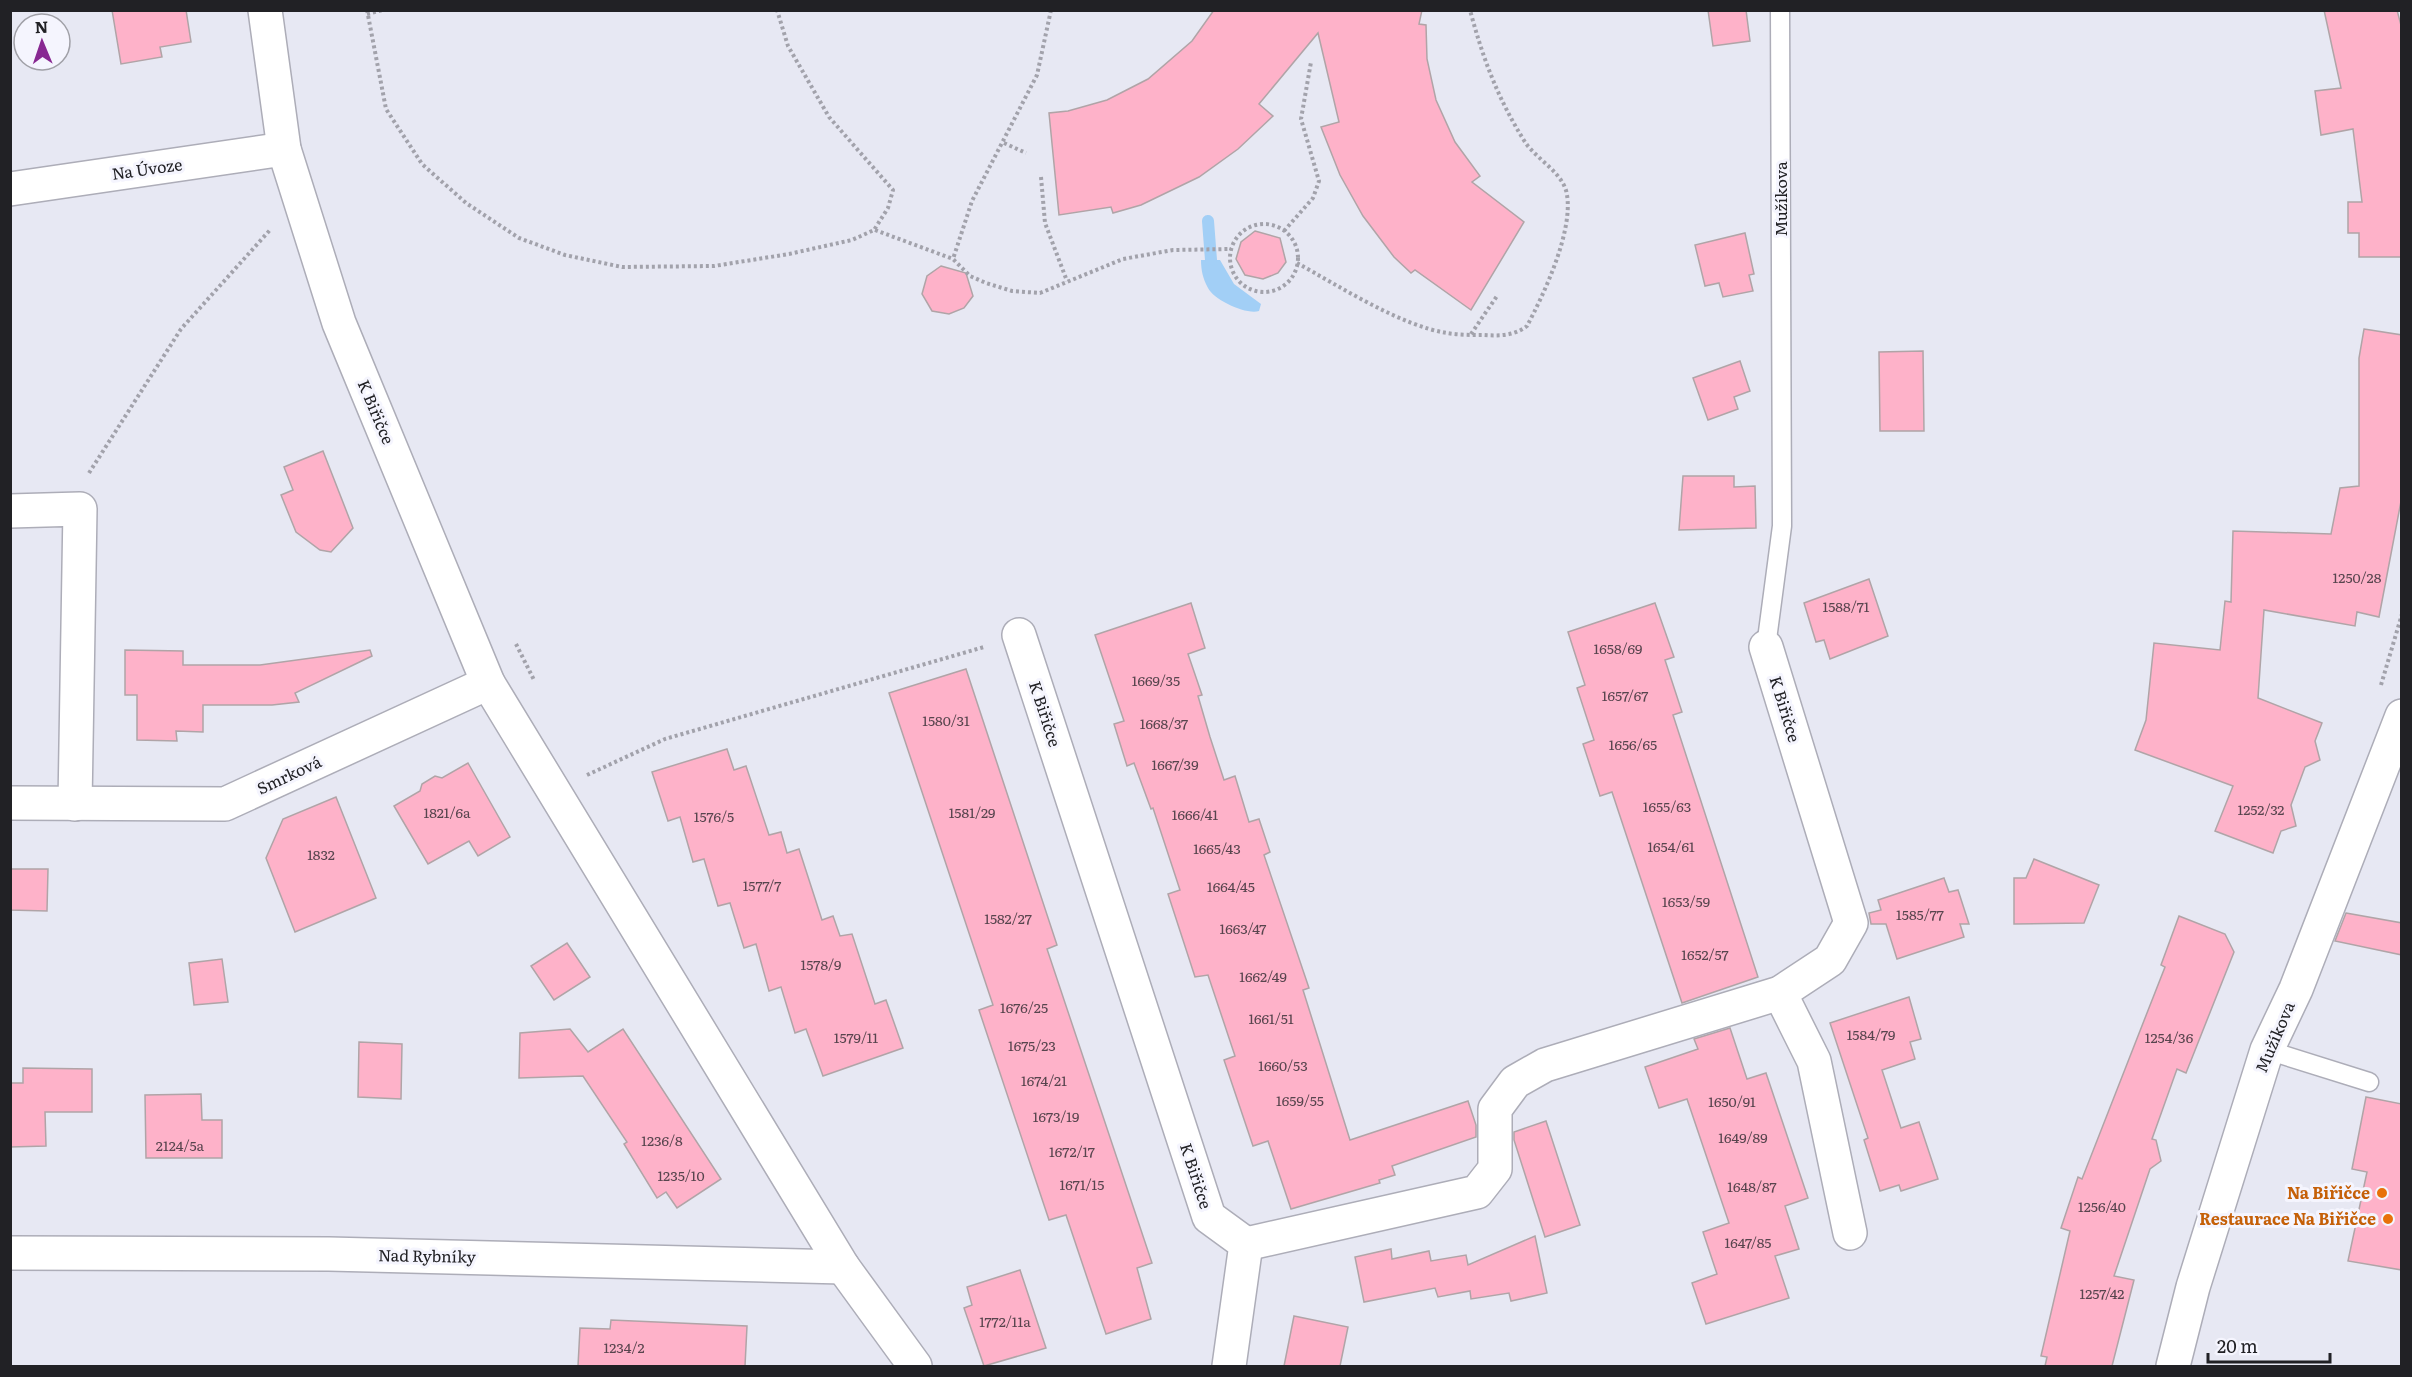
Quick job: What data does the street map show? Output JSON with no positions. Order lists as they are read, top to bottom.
{
  "streets": {
    "street": [
      "Na Úvoze",
      "Mužíkova",
      "K Biřičce",
      "Smrková",
      "Nad Rybníky"
    ]
  },
  "crossings": [
    ["Na Úvoze", "K Biřičce"],
    ["Mužíkova", "K Biřičce"],
    ["K Biřičce", "Smrková"],
    ["K Biřičce", "Nad Rybníky"]
  ],
  "places": ["Na Biřičce", "Restaurace Na Biřičce"],
  "house_numbers": [
    "1250/28",
    "1588/71",
    "1658/69",
    "1669/35",
    "1657/67",
    "1580/31",
    "1668/37",
    "1656/65",
    "1667/39",
    "1655/63",
    "1252/32",
    "1821/6a",
    "1581/29",
    "1666/41",
    "1576/5",
    "1654/61",
    "1665/43",
    "1832",
    "1577/7",
    "1664/45",
    "1653/59",
    "1585/77",
    "1582/27",
    "1663/47",
    "1652/57",
    "1578/9",
    "1662/49",
    "1676/25",
    "1661/51",
    "1584/79",
    "1579/11",
    "1254/36",
    "1675/23",
    "1660/53",
    "1674/21",
    "1659/55",
    "1650/91",
    "1673/19",
    "1649/89",
    "1236/8",
    "2124/5a",
    "1672/17",
    "1235/10",
    "1671/15",
    "1648/87",
    "1256/40",
    "1647/85",
    "1257/42",
    "1772/11a",
    "1234/2"
  ],
  "scale_bar": "20 m",
  "north": "top"
}
